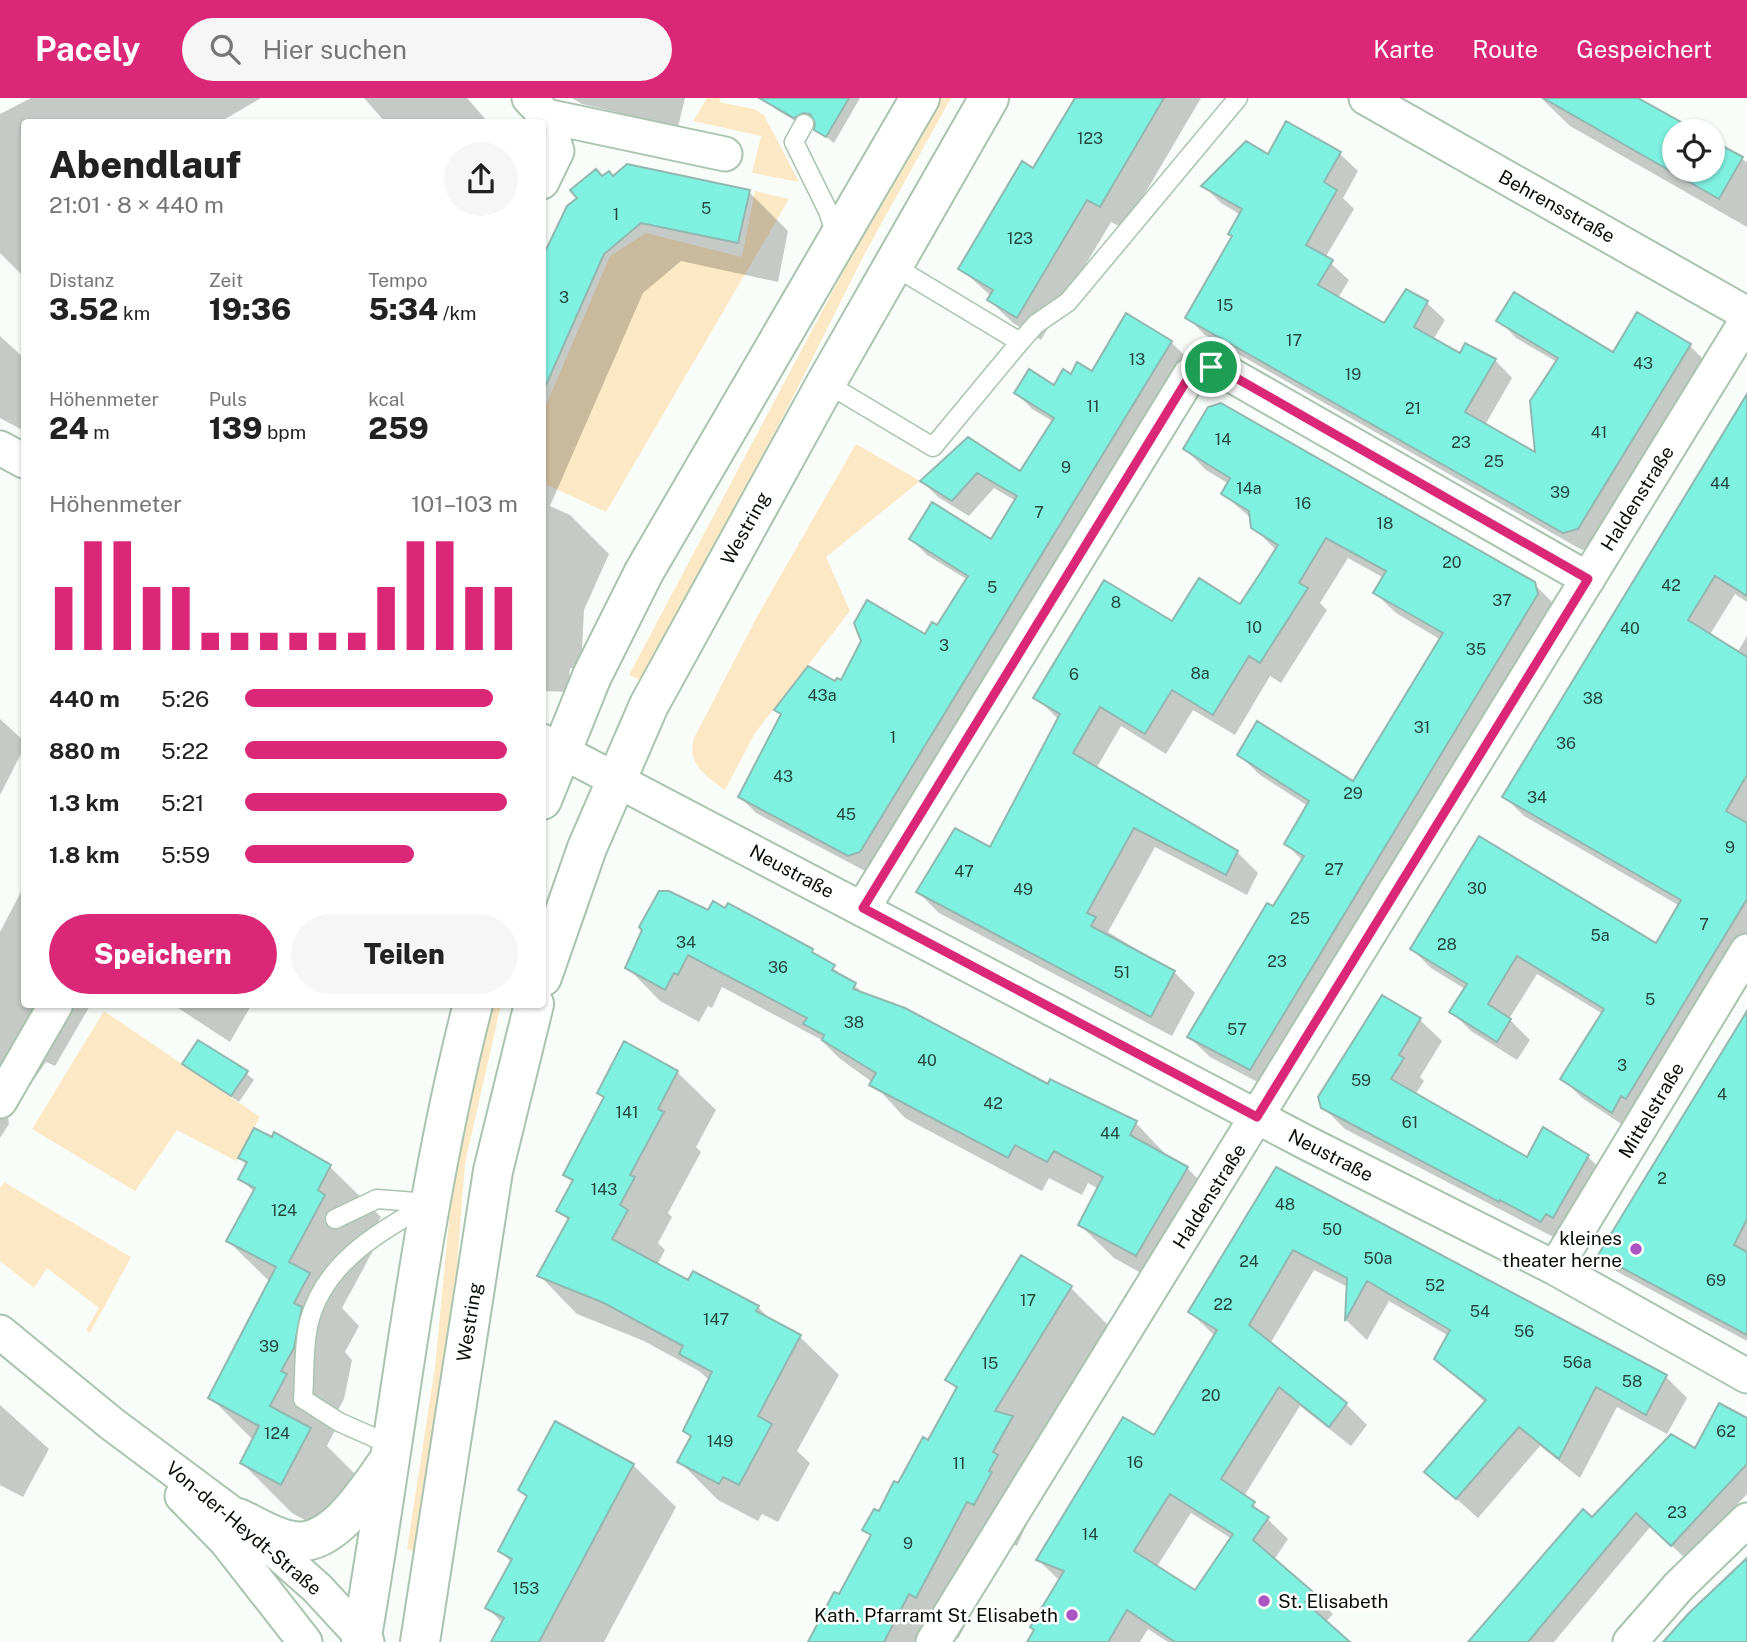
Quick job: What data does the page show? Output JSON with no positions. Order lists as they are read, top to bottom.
{
  "streets": {
    "main road": ["Westring"],
    "street": [
      "Behrensstraße",
      "Haldenstraße",
      "Neustraße",
      "Mittelstraße",
      "Von-der-Heydt-Straße"
    ]
  },
  "crossings": [
    ["Haldenstraße", "Neustraße"],
    ["Westring", "Neustraße"],
    ["Neustraße", "Mittelstraße"]
  ],
  "places": ["kleines theater herne", "St. Elisabeth", "Kath. Pfarramt St. Elisabeth"],
  "house_numbers": [
    "123",
    "5",
    "1",
    "123",
    "3",
    "15",
    "17",
    "13",
    "43",
    "19",
    "11",
    "21",
    "41",
    "14",
    "23",
    "25",
    "9",
    "44",
    "14a",
    "39",
    "16",
    "7",
    "18",
    "20",
    "42",
    "5",
    "37",
    "8",
    "10",
    "40",
    "3",
    "35",
    "8a",
    "6",
    "43a",
    "38",
    "31",
    "1",
    "36",
    "43",
    "29",
    "34",
    "45",
    "9",
    "27",
    "47",
    "30",
    "49",
    "25",
    "7",
    "5a",
    "34",
    "28",
    "23",
    "36",
    "51",
    "5",
    "38",
    "57",
    "40",
    "3",
    "59",
    "4",
    "42",
    "141",
    "61",
    "44",
    "2",
    "143",
    "48",
    "124",
    "50",
    "50a",
    "24",
    "69",
    "52",
    "17",
    "22",
    "54",
    "147",
    "56",
    "39",
    "56a",
    "15",
    "58",
    "20",
    "62",
    "124",
    "149",
    "16",
    "11",
    "23",
    "14",
    "9",
    "153"
  ],
  "page": {
    "header": "Pacely",
    "search": "Hier suchen",
    "nav": ["Karte", "Route", "Gespeichert"],
    "heading": ["Abendlauf", "21:01 · 8 × 440 m"],
    "stats": [
      ["Distanz", "3.52 km"],
      ["Zeit", "19:36"],
      ["Tempo", "5:34 /km"],
      ["Höhenmeter", "24 m"],
      ["Puls", "139 bpm"],
      ["kcal", "259"]
    ],
    "chart": ["Höhenmeter", "101–103 m"],
    "list": [
      {
        "name": "440 m",
        "note": "5:26"
      },
      {
        "name": "880 m",
        "note": "5:22"
      },
      {
        "name": "1.3 km",
        "note": "5:21"
      },
      {
        "name": "1.8 km",
        "note": "5:59"
      }
    ],
    "buttons": ["Speichern", "Teilen"]
  }
}
